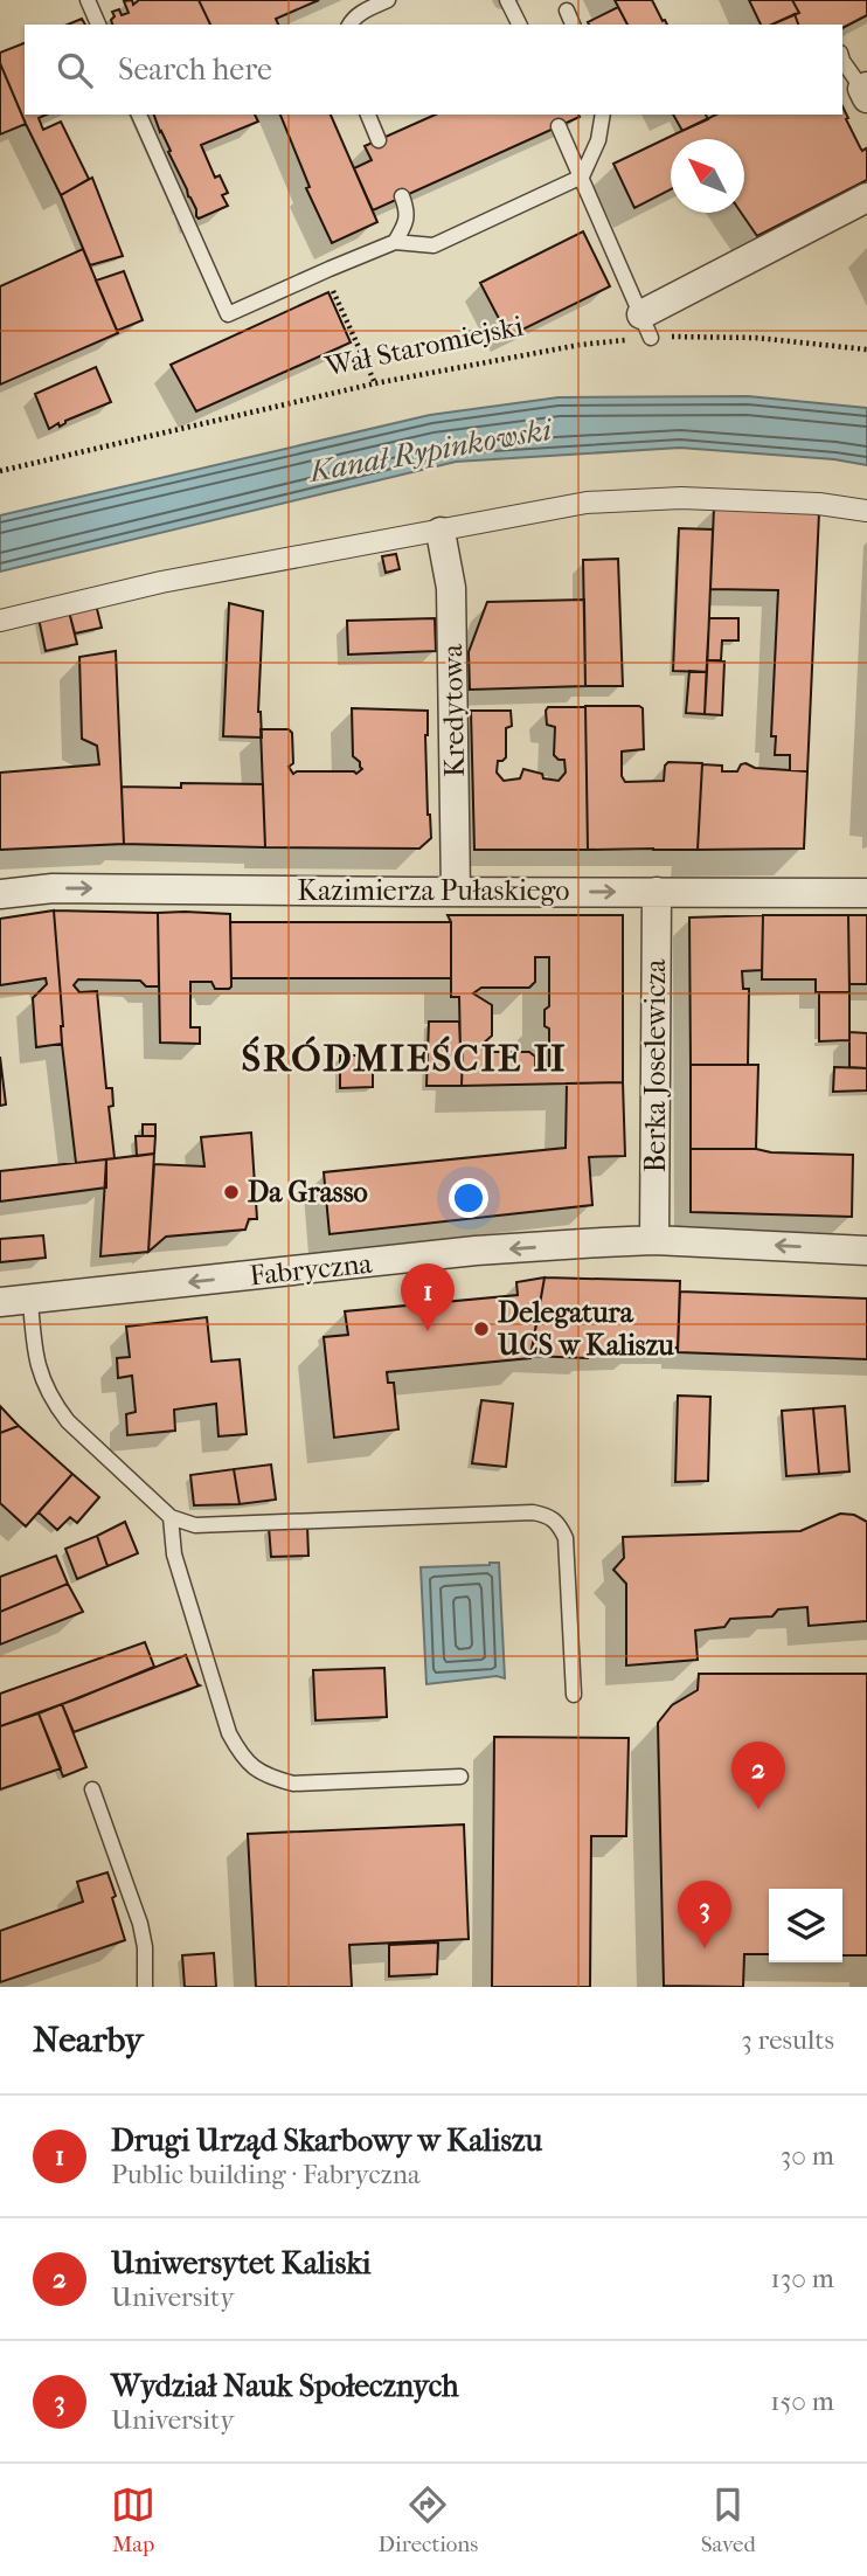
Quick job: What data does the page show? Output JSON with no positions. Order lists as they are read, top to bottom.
{
  "streets": {
    "street": [
      "Kredytowa",
      "Kazimierza Pułaskiego",
      "Berka Joselewicza",
      "Fabryczna"
    ],
    "path": ["Wał Staromiejski"]
  },
  "crossings": [
    ["Kredytowa", "Kazimierza Pułaskiego"],
    ["Kazimierza Pułaskiego", "Berka Joselewicza"],
    ["Berka Joselewicza", "Fabryczna"]
  ],
  "one_way": ["Kazimierza Pułaskiego", "Fabryczna"],
  "districts": ["ŚRÓDMIEŚCIE II"],
  "water": ["Kanał Rypinkowski"],
  "places": ["Da Grasso", "Delegatura UCS w Kaliszu"],
  "north": "top left",
  "page": {
    "search": "Search here",
    "pins": ["1", "2", "3"],
    "heading": ["Nearby", "3 results"],
    "list": [
      {
        "mark": "1",
        "name": "Drugi Urząd Skarbowy w Kaliszu",
        "note": "Public building · Fabryczna",
        "value": "30 m"
      },
      {
        "mark": "2",
        "name": "Uniwersytet Kaliski",
        "note": "University",
        "value": "130 m"
      },
      {
        "mark": "3",
        "name": "Wydział Nauk Społecznych",
        "note": "University",
        "value": "150 m"
      }
    ],
    "nav": ["Map", "Directions", "Saved"]
  }
}
